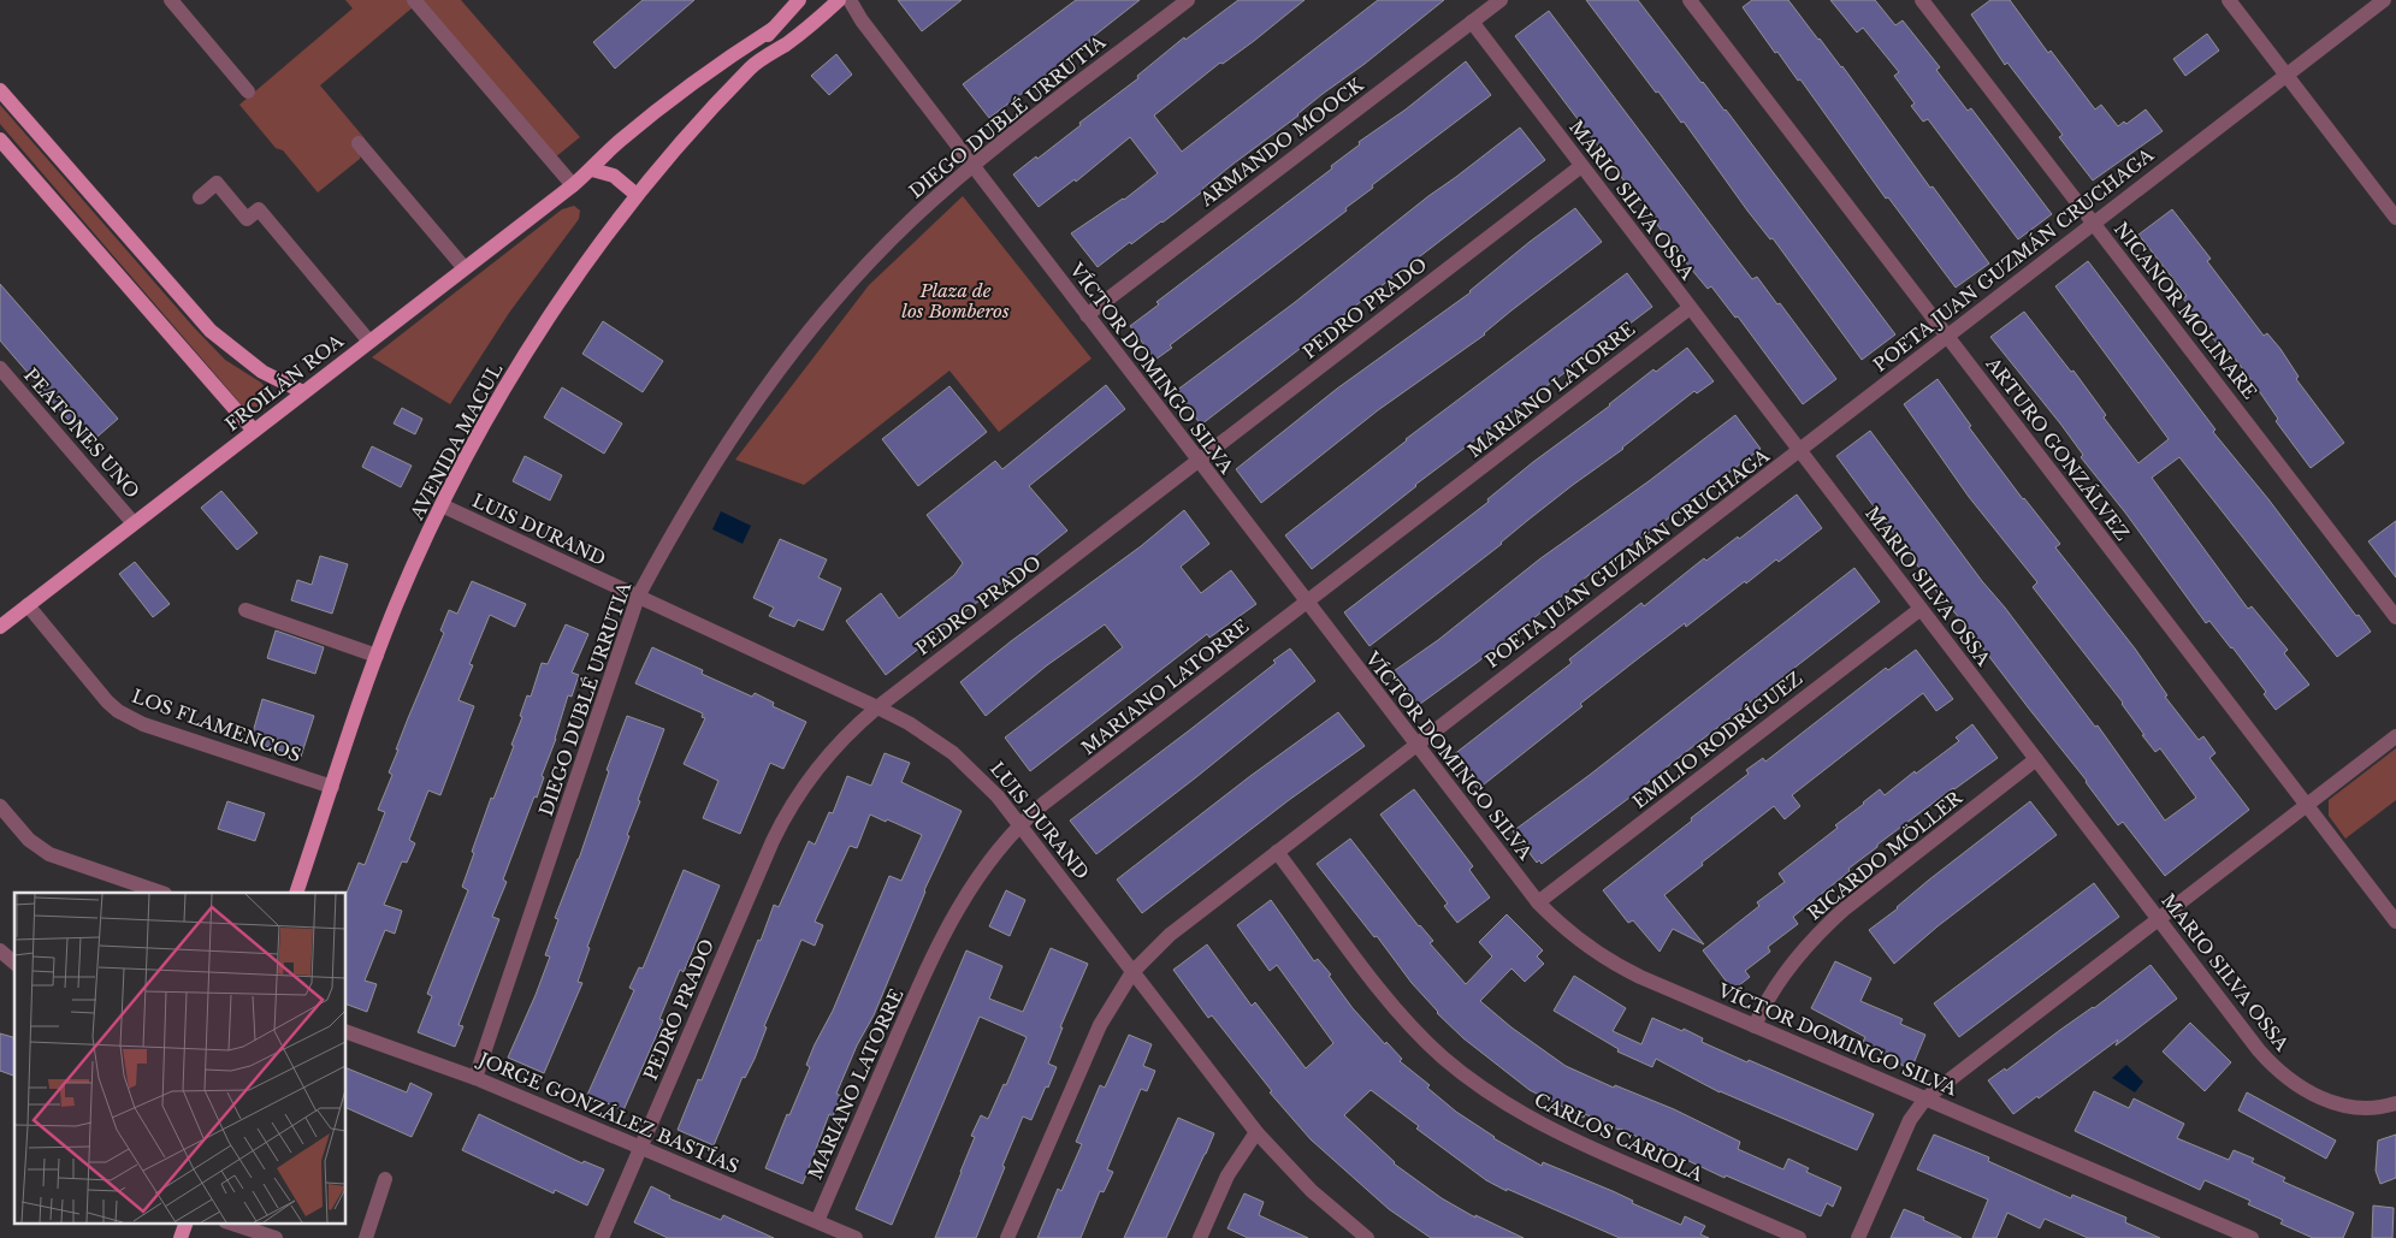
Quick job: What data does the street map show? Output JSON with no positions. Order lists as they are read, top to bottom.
{
  "streets": {
    "main road": ["FROILÁN ROA", "AVENIDA MACUL"],
    "street": [
      "DIEGO DUBLÉ URRUTIA",
      "ARMANDO MOOCK",
      "MARIO SILVA OSSA",
      "POETA JUAN GUZMÁN CRUCHAGA",
      "PEDRO PRADO",
      "NICANOR MOLINARE",
      "VÍCTOR DOMINGO SILVA",
      "MARIANO LATORRE",
      "PEATONES UNO",
      "ARTURO GONZÁLVEZ",
      "LUIS DURAND",
      "LOS FLAMENCOS",
      "EMILIO RODRÍGUEZ",
      "RICARDO MÖLLER",
      "JORGE GONZÁLEZ BASTÍAS",
      "CARLOS CARIOLA"
    ]
  },
  "crossings": [
    ["DIEGO DUBLÉ URRUTIA", "VÍCTOR DOMINGO SILVA"],
    ["DIEGO DUBLÉ URRUTIA", "LUIS DURAND"],
    ["DIEGO DUBLÉ URRUTIA", "JORGE GONZÁLEZ BASTÍAS"],
    ["ARMANDO MOOCK", "MARIO SILVA OSSA"],
    ["ARMANDO MOOCK", "VÍCTOR DOMINGO SILVA"],
    ["MARIO SILVA OSSA", "POETA JUAN GUZMÁN CRUCHAGA"],
    ["MARIO SILVA OSSA", "PEDRO PRADO"],
    ["MARIO SILVA OSSA", "MARIANO LATORRE"],
    ["MARIO SILVA OSSA", "EMILIO RODRÍGUEZ"],
    ["MARIO SILVA OSSA", "RICARDO MÖLLER"],
    ["POETA JUAN GUZMÁN CRUCHAGA", "NICANOR MOLINARE"],
    ["POETA JUAN GUZMÁN CRUCHAGA", "VÍCTOR DOMINGO SILVA"],
    ["POETA JUAN GUZMÁN CRUCHAGA", "ARTURO GONZÁLVEZ"],
    ["POETA JUAN GUZMÁN CRUCHAGA", "LUIS DURAND"],
    ["POETA JUAN GUZMÁN CRUCHAGA", "CARLOS CARIOLA"],
    ["PEDRO PRADO", "VÍCTOR DOMINGO SILVA"],
    ["PEDRO PRADO", "LUIS DURAND"],
    ["PEDRO PRADO", "JORGE GONZÁLEZ BASTÍAS"],
    ["VÍCTOR DOMINGO SILVA", "MARIANO LATORRE"],
    ["VÍCTOR DOMINGO SILVA", "EMILIO RODRÍGUEZ"],
    ["VÍCTOR DOMINGO SILVA", "RICARDO MÖLLER"],
    ["FROILÁN ROA", "PEATONES UNO"],
    ["FROILÁN ROA", "AVENIDA MACUL"],
    ["FROILÁN ROA", "LOS FLAMENCOS"],
    ["MARIANO LATORRE", "LUIS DURAND"],
    ["MARIANO LATORRE", "JORGE GONZÁLEZ BASTÍAS"],
    ["AVENIDA MACUL", "LUIS DURAND"],
    ["AVENIDA MACUL", "LOS FLAMENCOS"]
  ],
  "parks": ["Plaza de los Bomberos"]
}
